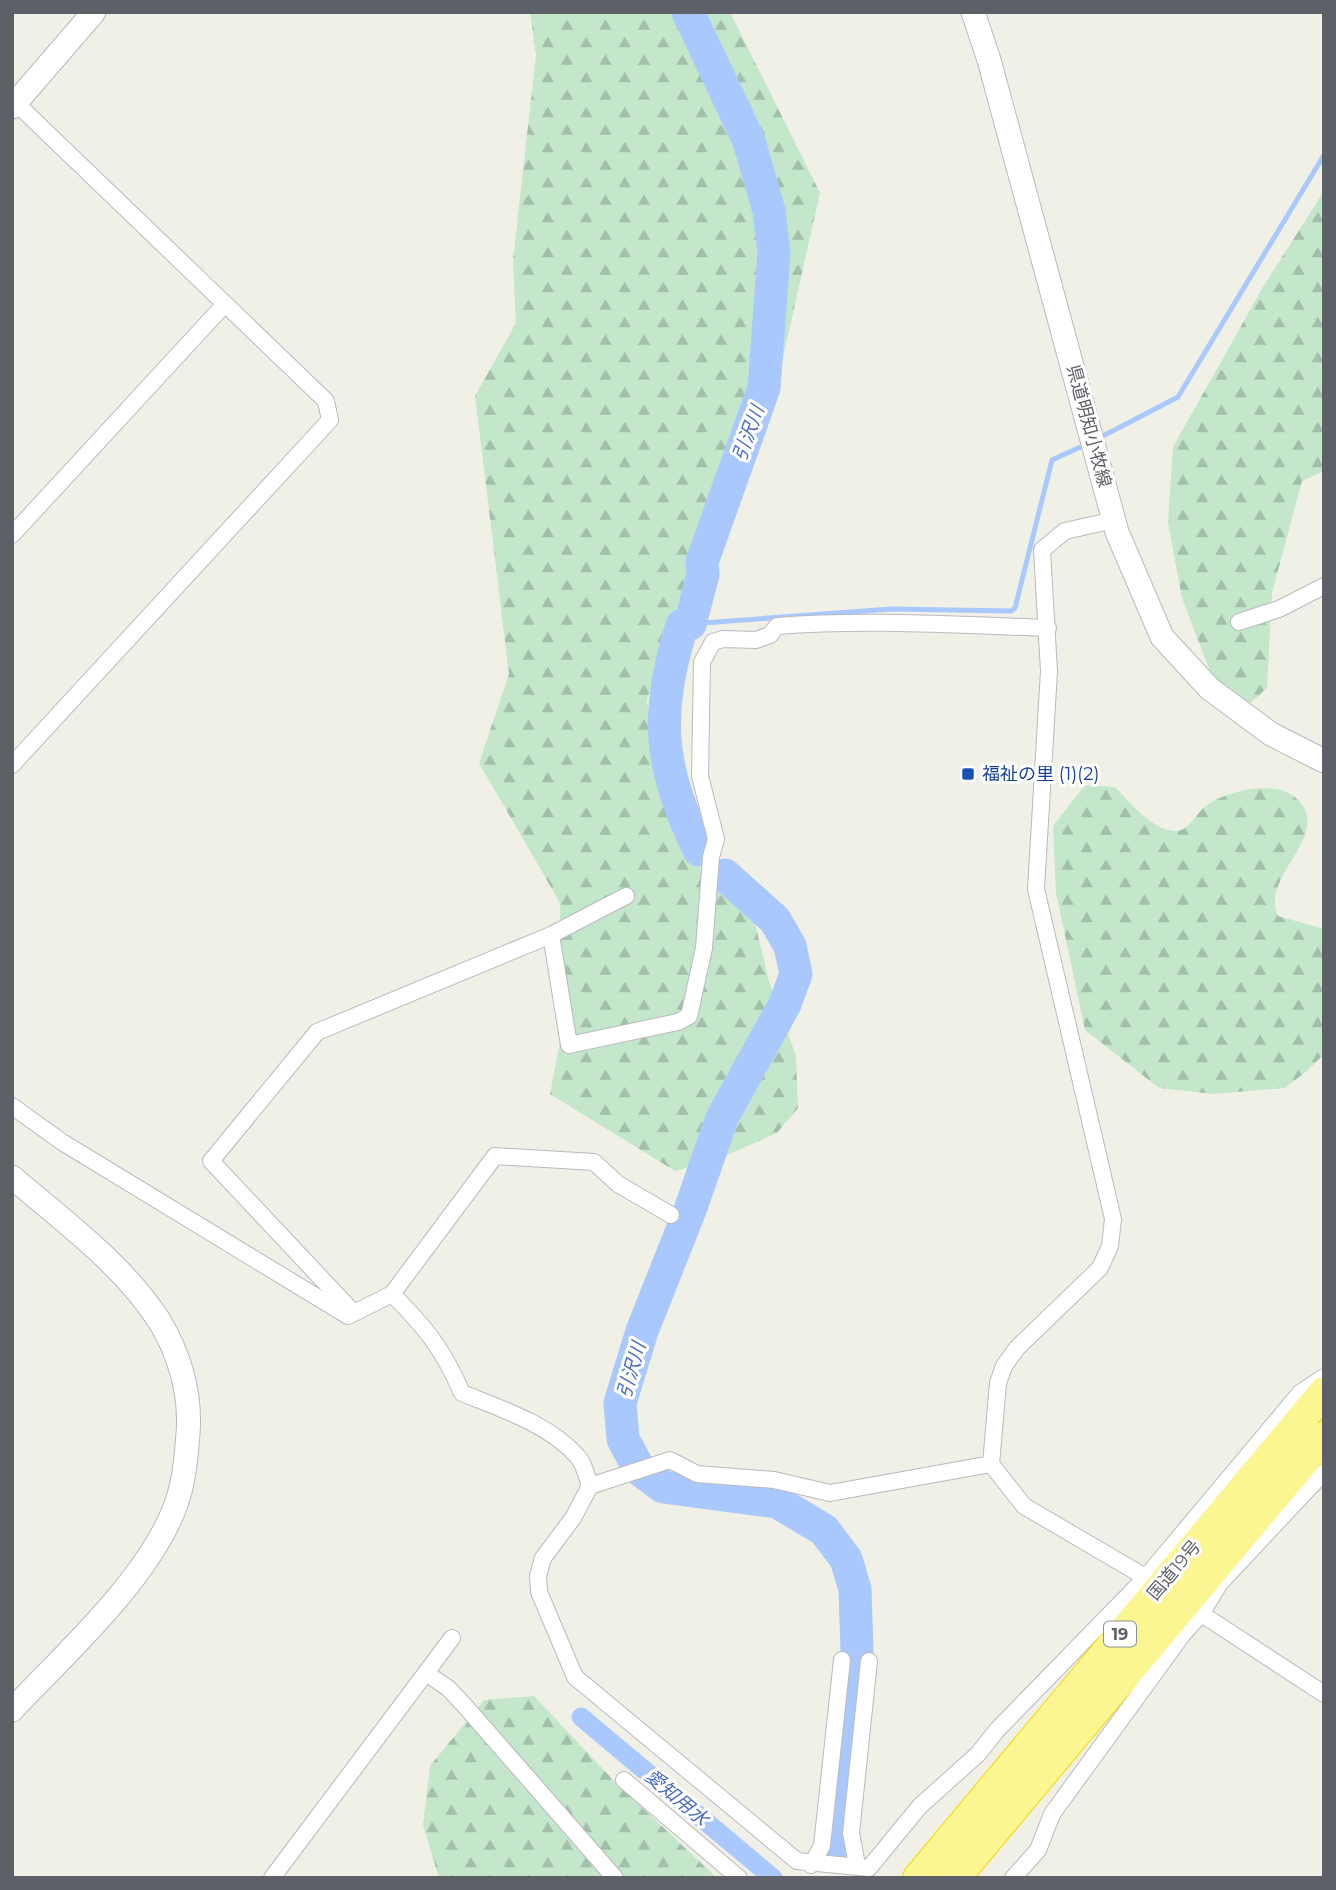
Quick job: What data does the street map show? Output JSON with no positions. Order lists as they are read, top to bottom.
{
  "streets": {
    "highway": ["国道19号", "19"],
    "main road": ["県道明知小牧線"]
  },
  "water": ["引沢川", "愛知用水"],
  "places": {
    "transit": ["福祉の里 (1)(2)"]
  }
}
